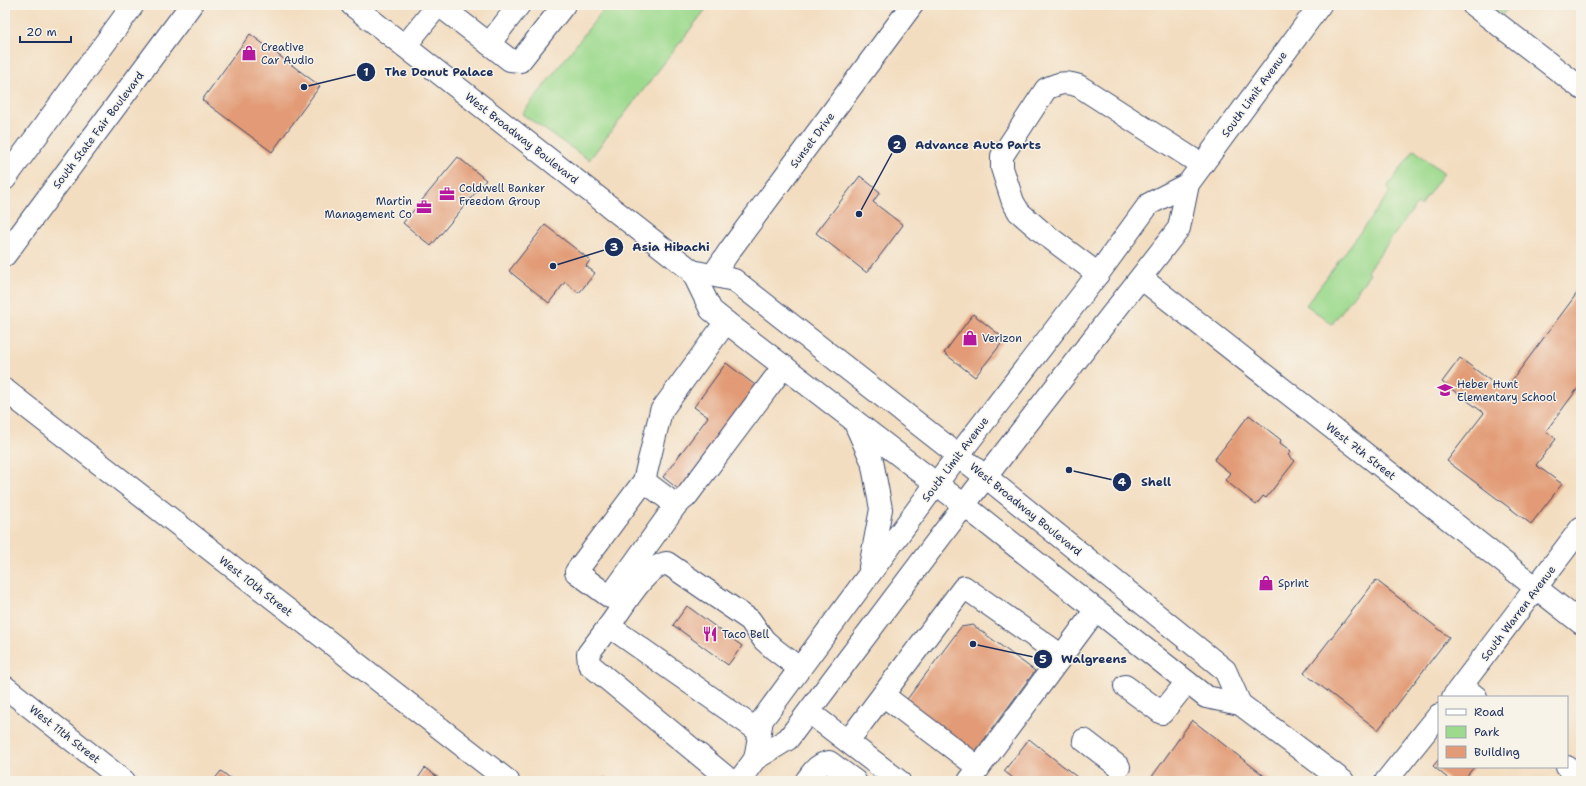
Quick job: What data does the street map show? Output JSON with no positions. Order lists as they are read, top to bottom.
{
  "streets": {
    "main road": [
      "South Limit Avenue",
      "South State Fair Boulevard",
      "West Broadway Boulevard",
      "Sunset Drive",
      "West 7th Street",
      "West 10th Street",
      "South Warren Avenue",
      "West 11th Street"
    ]
  },
  "crossings": [
    ["South Limit Avenue", "West Broadway Boulevard"],
    ["South Limit Avenue", "West 7th Street"],
    ["West Broadway Boulevard", "Sunset Drive"],
    ["West 7th Street", "South Warren Avenue"]
  ],
  "places": {
    "shop": ["Creative Car Audio", "Verizon", "Sprint"],
    "other": [
      "The Donut Palace",
      "Advance Auto Parts",
      "Asia Hibachi",
      "Shell",
      "Walgreens"
    ],
    "office": ["Coldwell Banker Freedom Group", "Martin Management Co"],
    "school or university": ["Heber Hunt Elementary School"],
    "restaurant": ["Taco Bell"]
  },
  "legend": ["Road", "Park", "Building"],
  "scale_bar": "20 m"
}
